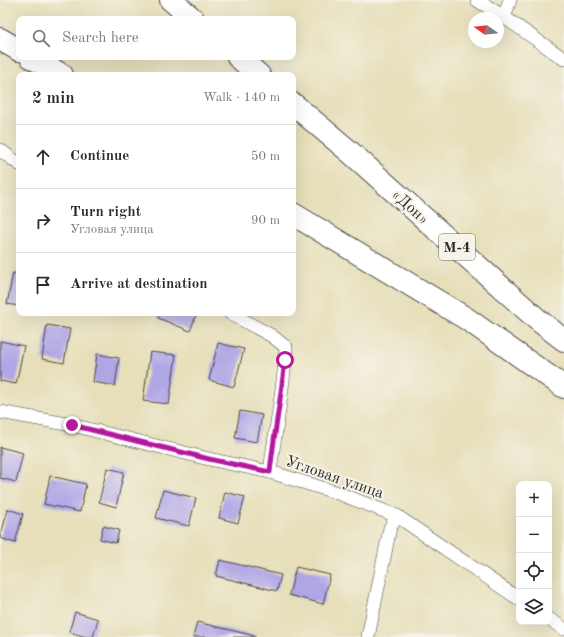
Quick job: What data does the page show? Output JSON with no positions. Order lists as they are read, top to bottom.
{
  "streets": {
    "highway": ["«Дон»", "М-4"],
    "street": ["Угловая улица"]
  },
  "north": "left",
  "page": {
    "search": "Search here",
    "heading": ["2 min", "Walk · 140 m"],
    "list": [
      ["Continue", "50 m"],
      ["Turn right", "Угловая улица", "90 m"],
      "Arrive at destination"
    ],
    "map_buttons": ["+", "−"]
  }
}
